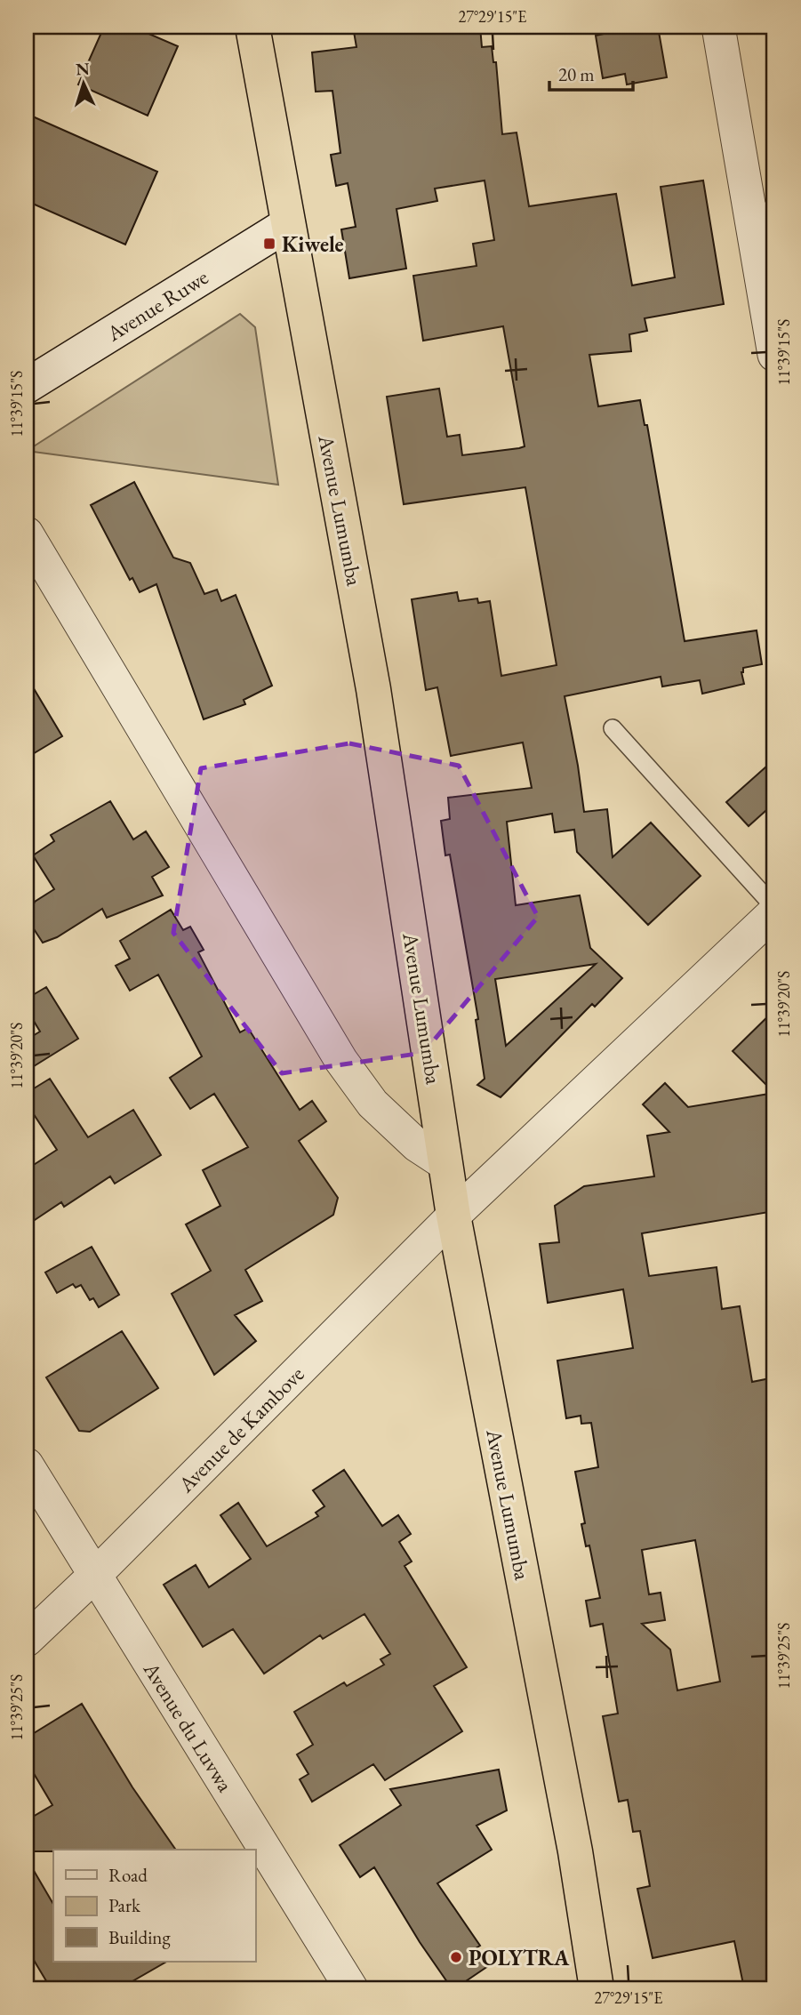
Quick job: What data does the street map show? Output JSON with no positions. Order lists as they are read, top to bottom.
{
  "streets": {
    "highway": ["Avenue Lumumba"],
    "street": ["Avenue Ruwe", "Avenue de Kambove", "Avenue du Luvwa"]
  },
  "crossings": [
    ["Avenue Ruwe", "Avenue Lumumba"],
    ["Avenue Lumumba", "Avenue de Kambove"],
    ["Avenue de Kambove", "Avenue du Luvwa"]
  ],
  "places": {
    "transit": ["Kiwele"],
    "other": ["POLYTRA"]
  },
  "legend": ["Road", "Park", "Building"],
  "scale_bar": "20 m",
  "north": "top",
  "coordinates": [
    "27°29'15\"E",
    "11°39'15\"S",
    "11°39'20\"S",
    "11°39'25\"S"
  ]
}
